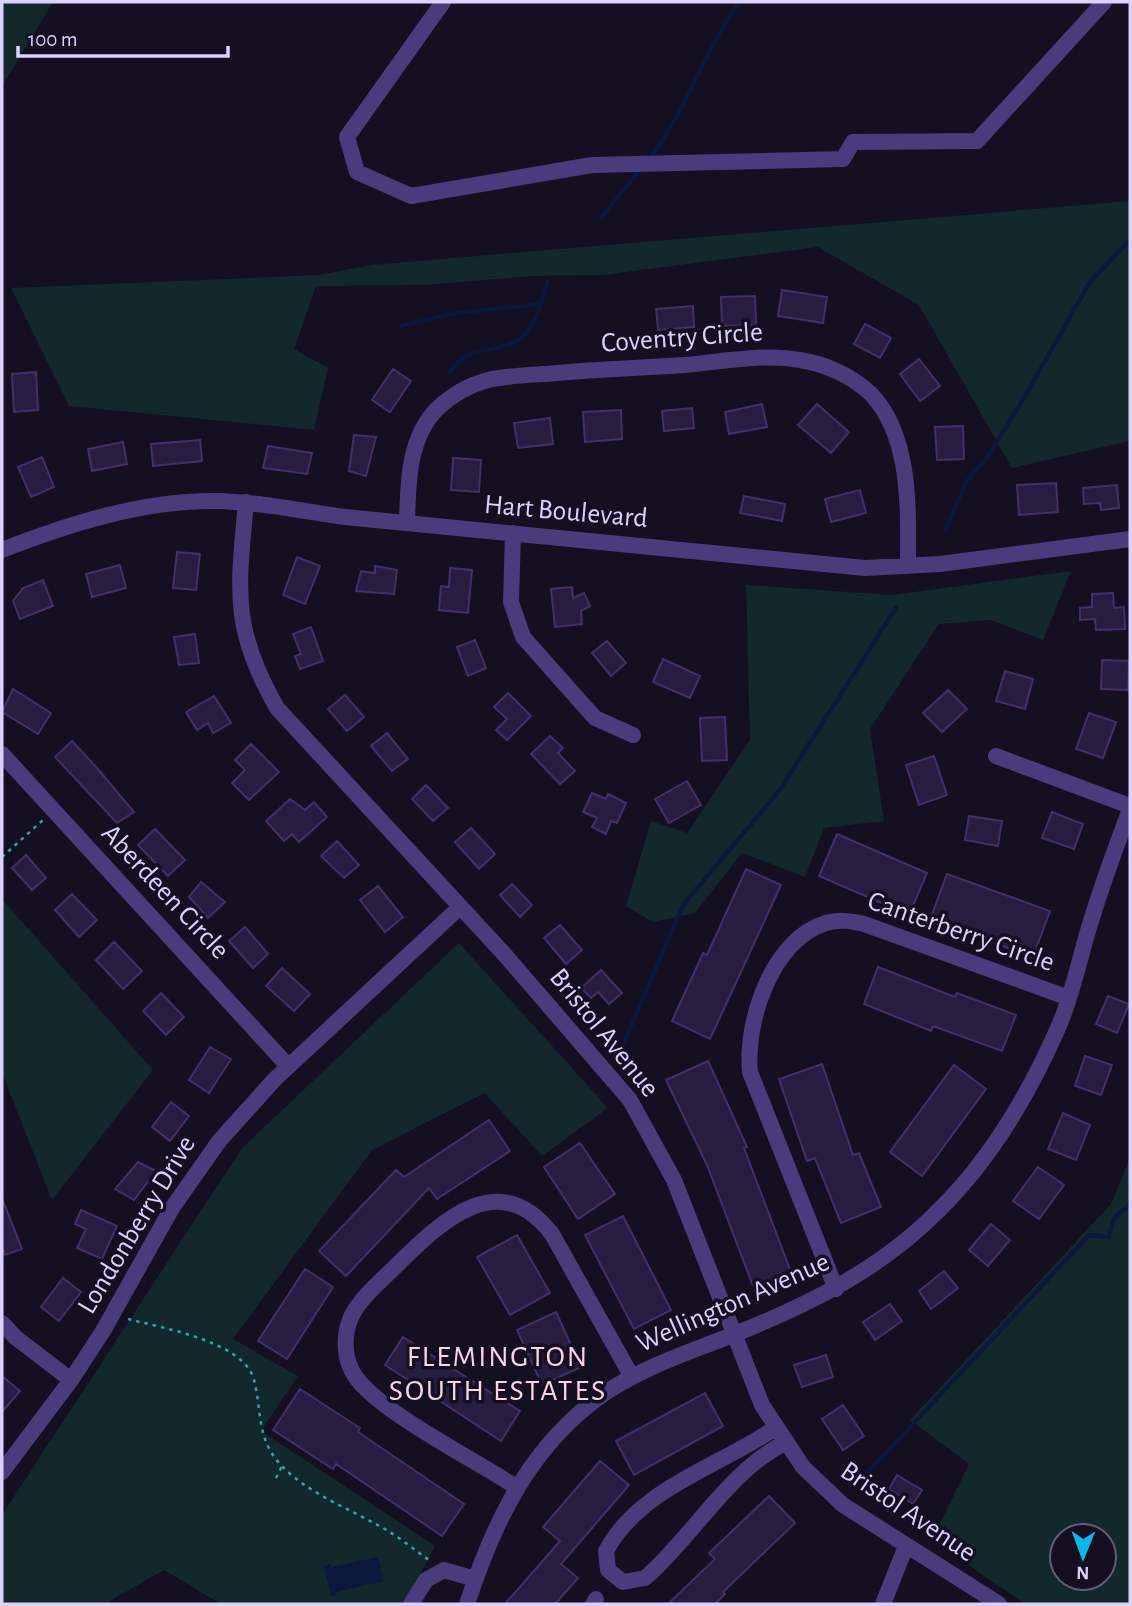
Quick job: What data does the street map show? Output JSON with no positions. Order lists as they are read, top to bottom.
{
  "streets": {
    "street": [
      "Coventry Circle",
      "Hart Boulevard",
      "Aberdeen Circle",
      "Canterberry Circle",
      "Bristol Avenue",
      "Londonberry Drive",
      "Wellington Avenue"
    ]
  },
  "crossings": [
    ["Coventry Circle", "Hart Boulevard"],
    ["Hart Boulevard", "Bristol Avenue"],
    ["Aberdeen Circle", "Londonberry Drive"],
    ["Canterberry Circle", "Wellington Avenue"],
    ["Bristol Avenue", "Londonberry Drive"],
    ["Bristol Avenue", "Wellington Avenue"]
  ],
  "districts": ["FLEMINGTON SOUTH ESTATES"],
  "scale_bar": "100 m",
  "north": "bottom"
}
